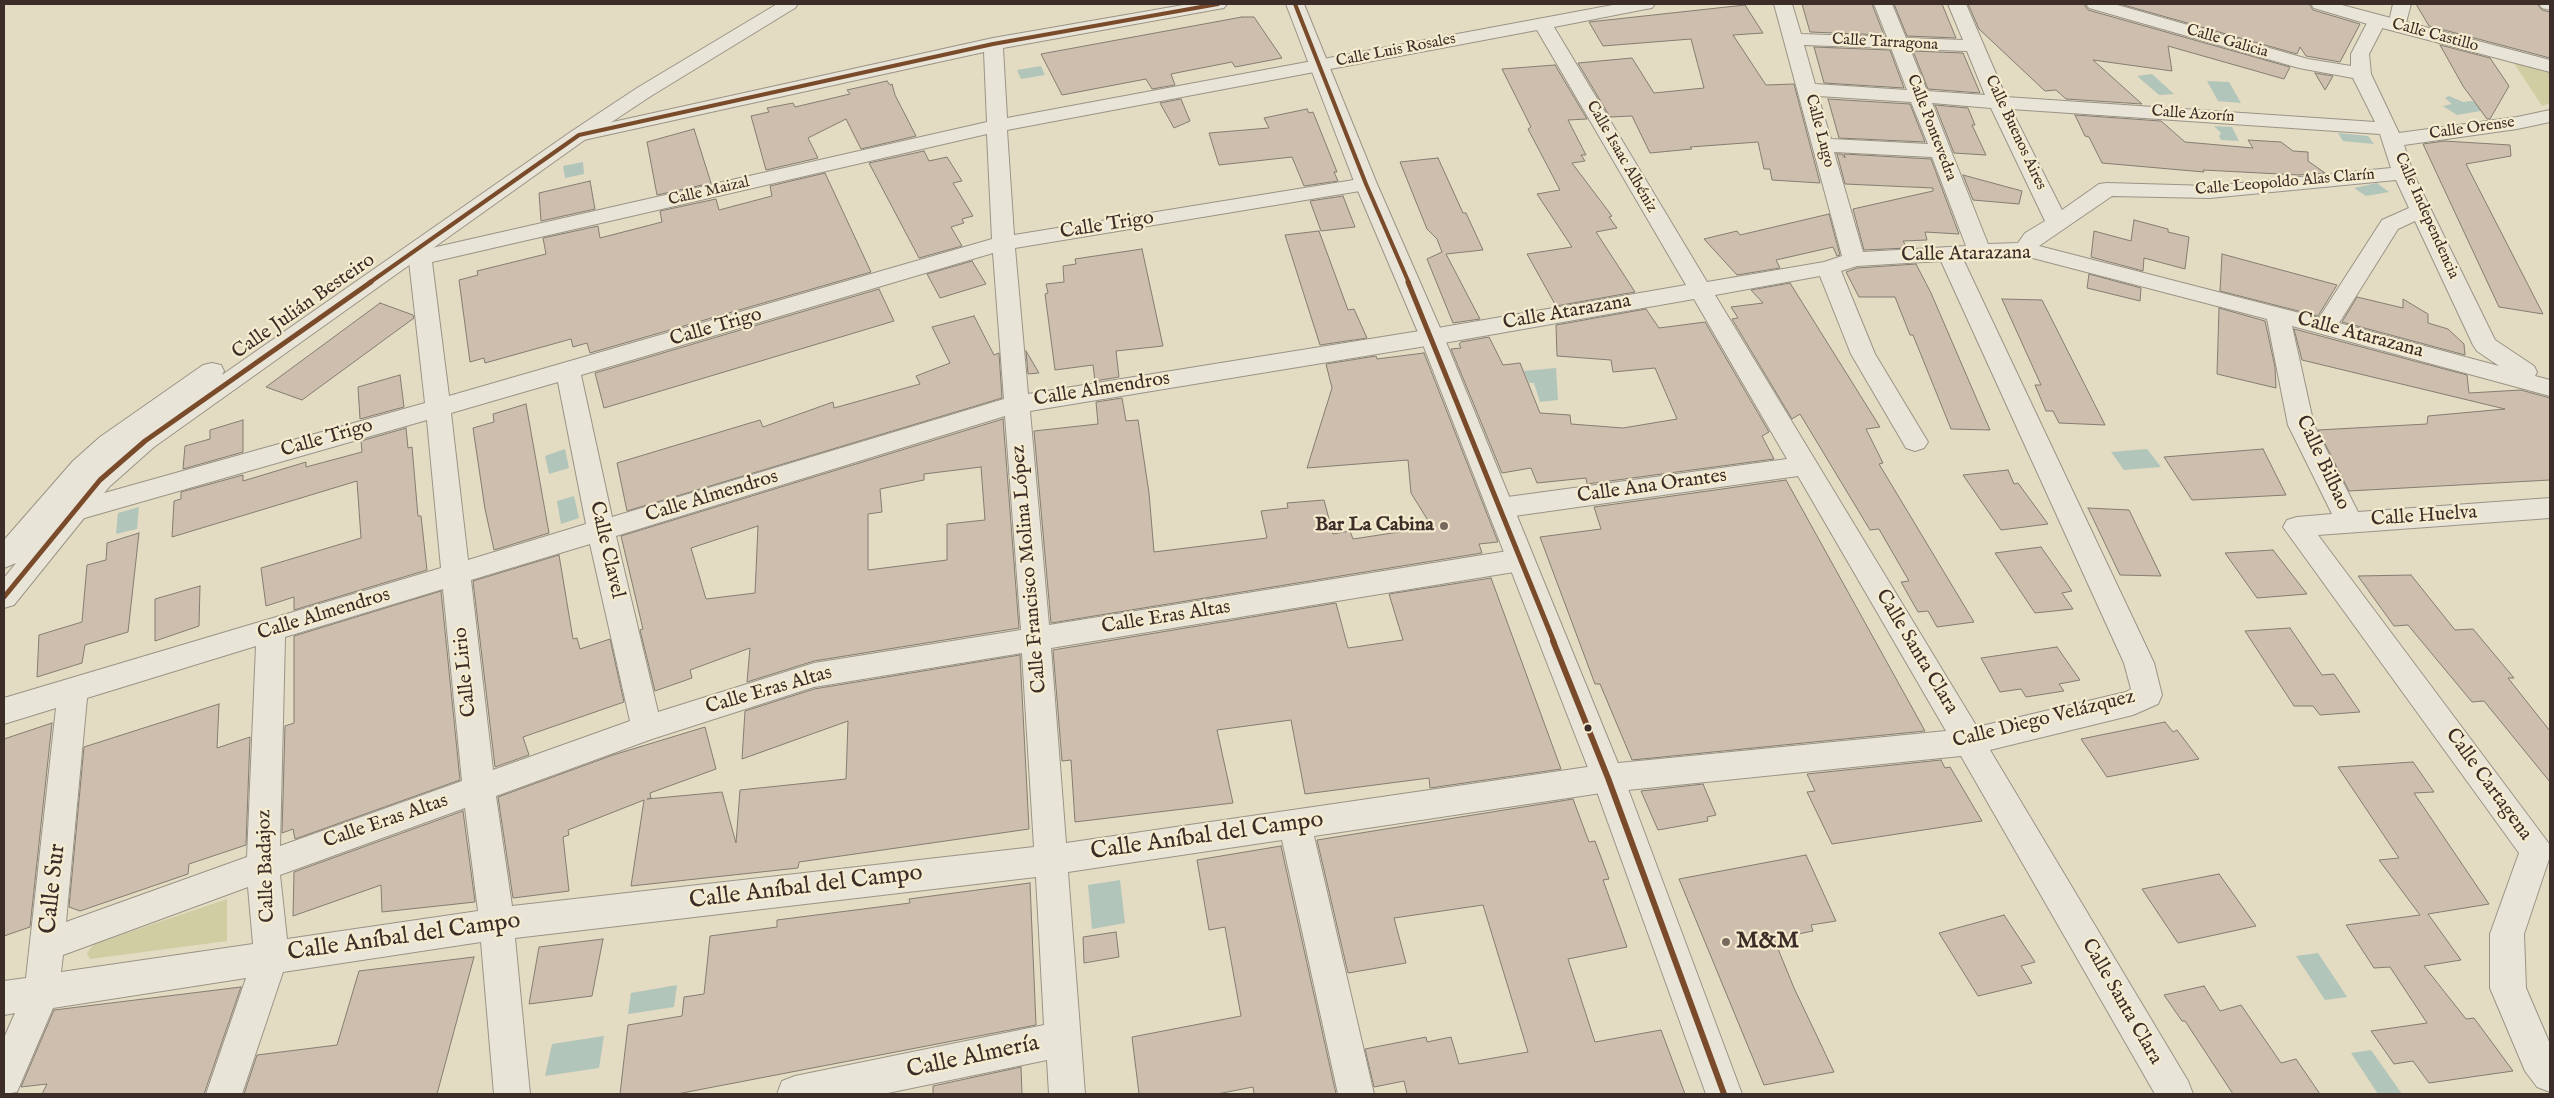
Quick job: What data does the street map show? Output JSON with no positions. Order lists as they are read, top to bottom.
{
  "streets": {
    "street": [
      "Calle Castillo",
      "Calle Galicia",
      "Calle Tarragona",
      "Calle Luis Rosales",
      "Calle Azorín",
      "Calle Pontevedra",
      "Calle Orense",
      "Calle Lugo",
      "Calle Buenos Aires",
      "Calle Isaac Albéniz",
      "Calle Leopoldo Alas Clarín",
      "Calle Maizal",
      "Calle Independencia",
      "Calle Trigo",
      "Calle Atarazana",
      "Calle Julián Besteiro",
      "Calle Almendros",
      "Calle Bilbao",
      "Calle Ana Orantes",
      "Calle Huelva",
      "Calle Clavel",
      "Calle Francisco Molina López",
      "Calle Eras Altas",
      "Calle Santa Clara",
      "Calle Lirio",
      "Calle Diego Velázquez",
      "Calle Cartagena",
      "Calle Aníbal del Campo",
      "Calle Badajoz",
      "Calle Sur",
      "Calle Almería"
    ]
  },
  "crossings": [
    ["Calle Castillo", "Calle Independencia"],
    ["Calle Galicia", "Calle Independencia"],
    ["Calle Tarragona", "Calle Pontevedra"],
    ["Calle Tarragona", "Calle Lugo"],
    ["Calle Tarragona", "Calle Buenos Aires"],
    ["Calle Luis Rosales", "Calle Isaac Albéniz"],
    ["Calle Luis Rosales", "Calle Maizal"],
    ["Calle Luis Rosales", "Calle Francisco Molina López"],
    ["Calle Azorín", "Calle Pontevedra"],
    ["Calle Azorín", "Calle Orense"],
    ["Calle Azorín", "Calle Lugo"],
    ["Calle Azorín", "Calle Buenos Aires"],
    ["Calle Azorín", "Calle Independencia"],
    ["Calle Pontevedra", "Calle Atarazana"],
    ["Calle Orense", "Calle Independencia"],
    ["Calle Lugo", "Calle Atarazana"],
    ["Calle Buenos Aires", "Calle Leopoldo Alas Clarín"],
    ["Calle Isaac Albéniz", "Calle Atarazana"],
    ["Calle Isaac Albéniz", "Calle Santa Clara"],
    ["Calle Leopoldo Alas Clarín", "Calle Independencia"],
    ["Calle Maizal", "Calle Julián Besteiro"],
    ["Calle Maizal", "Calle Francisco Molina López"],
    ["Calle Maizal", "Calle Lirio"],
    ["Calle Independencia", "Calle Atarazana"],
    ["Calle Trigo", "Calle Julián Besteiro"],
    ["Calle Trigo", "Calle Clavel"],
    ["Calle Trigo", "Calle Francisco Molina López"],
    ["Calle Trigo", "Calle Lirio"],
    ["Calle Atarazana", "Calle Almendros"],
    ["Calle Atarazana", "Calle Bilbao"],
    ["Calle Atarazana", "Calle Santa Clara"],
    ["Calle Atarazana", "Calle Diego Velázquez"],
    ["Calle Julián Besteiro", "Calle Lirio"],
    ["Calle Almendros", "Calle Clavel"],
    ["Calle Almendros", "Calle Francisco Molina López"],
    ["Calle Almendros", "Calle Lirio"],
    ["Calle Almendros", "Calle Badajoz"],
    ["Calle Almendros", "Calle Sur"],
    ["Calle Bilbao", "Calle Huelva"],
    ["Calle Ana Orantes", "Calle Santa Clara"],
    ["Calle Huelva", "Calle Cartagena"],
    ["Calle Clavel", "Calle Eras Altas"],
    ["Calle Francisco Molina López", "Calle Eras Altas"],
    ["Calle Francisco Molina López", "Calle Aníbal del Campo"],
    ["Calle Francisco Molina López", "Calle Almería"],
    ["Calle Eras Altas", "Calle Lirio"],
    ["Calle Eras Altas", "Calle Badajoz"],
    ["Calle Eras Altas", "Calle Sur"],
    ["Calle Santa Clara", "Calle Diego Velázquez"],
    ["Calle Lirio", "Calle Aníbal del Campo"],
    ["Calle Diego Velázquez", "Calle Aníbal del Campo"],
    ["Calle Aníbal del Campo", "Calle Badajoz"],
    ["Calle Aníbal del Campo", "Calle Sur"]
  ],
  "places": ["Bar La Cabina", "M&M"]
}
